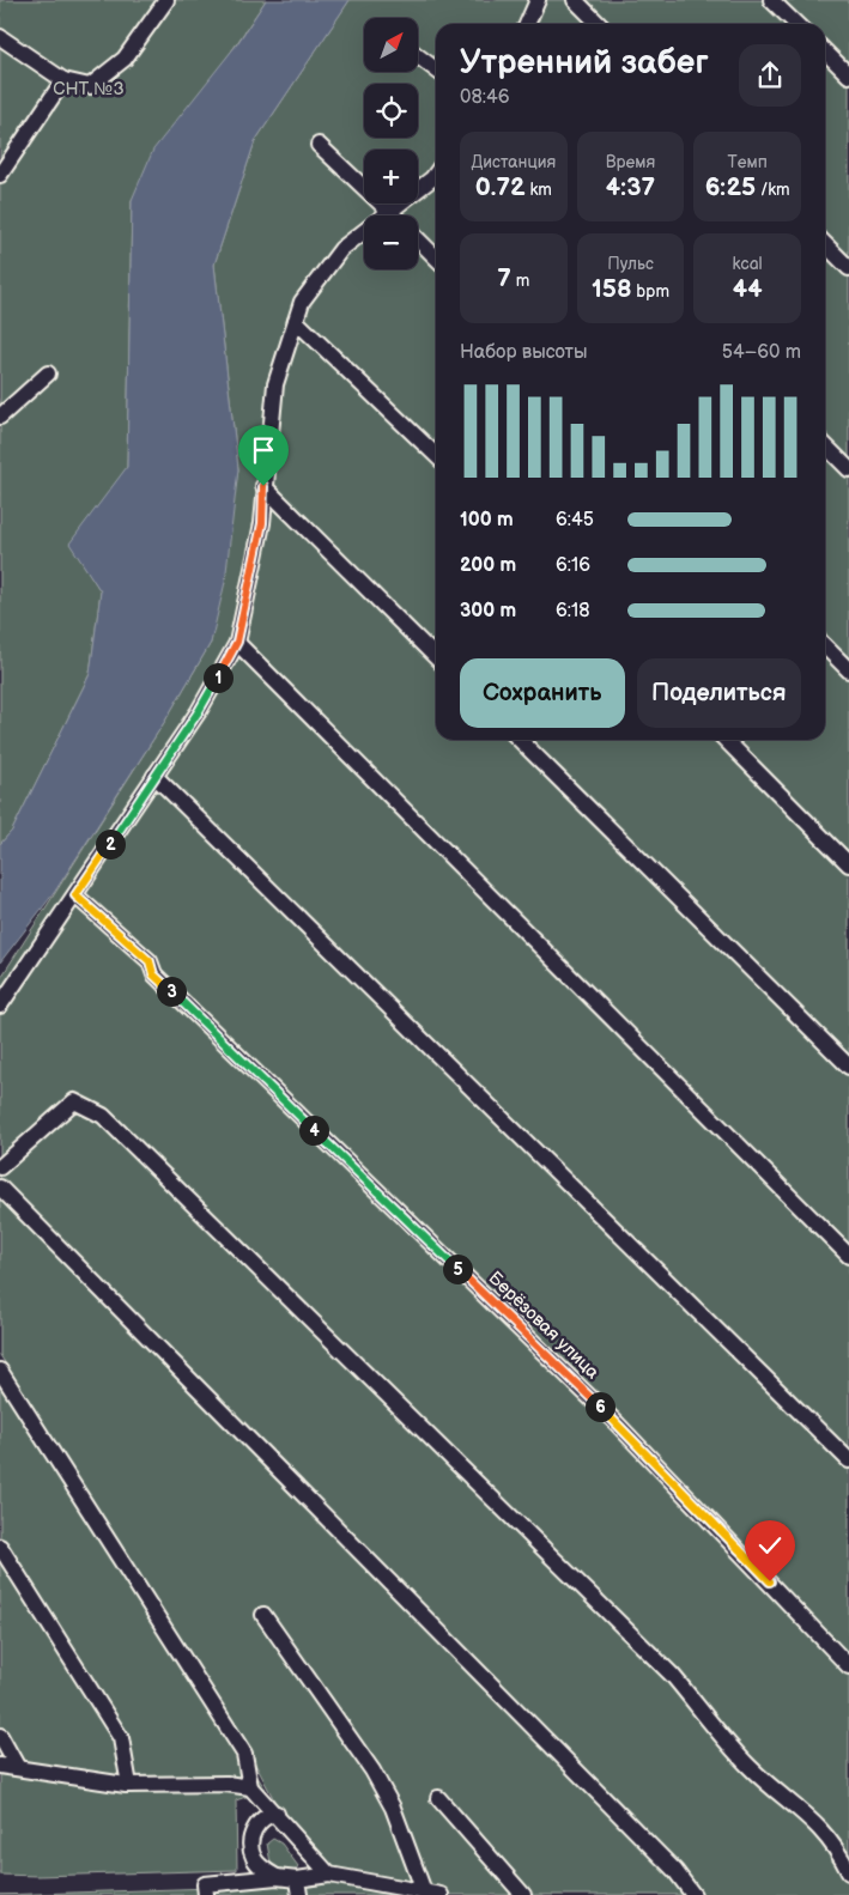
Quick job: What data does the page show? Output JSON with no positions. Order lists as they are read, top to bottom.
{
  "streets": {
    "street": ["Берёзовая улица"]
  },
  "parks": ["СНТ №3"],
  "north": "top right",
  "page": {
    "map_buttons": ["+", "−"],
    "heading": ["Утренний забег", "08:46"],
    "stats": [
      ["Дистанция", "0.72 km"],
      ["Время", "4:37"],
      ["Темп", "6:25 /km"],
      ["7 m"],
      ["Пульс", "158 bpm"],
      ["kcal", "44"]
    ],
    "chart": ["Набор высоты", "54–60 m"],
    "list": [
      {
        "name": "100 m",
        "note": "6:45"
      },
      {
        "name": "200 m",
        "note": "6:16"
      },
      {
        "name": "300 m",
        "note": "6:18"
      }
    ],
    "buttons": ["Сохранить", "Поделиться"],
    "pins": [
      "1",
      "2",
      "3",
      "4",
      "5",
      "6"
    ]
  }
}
